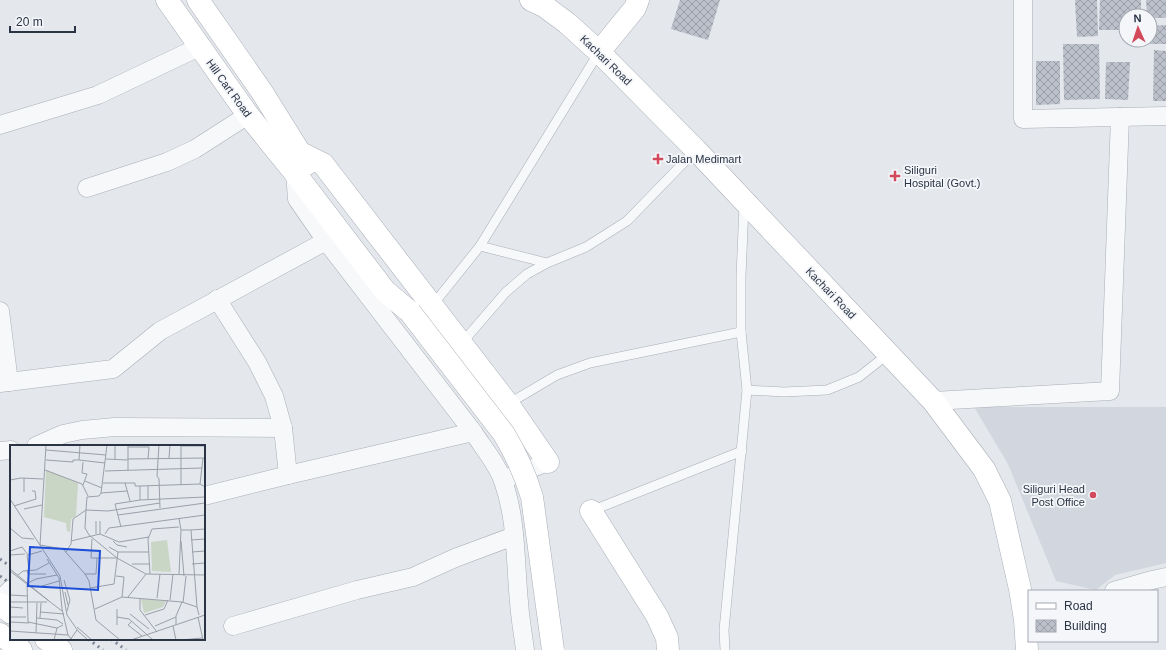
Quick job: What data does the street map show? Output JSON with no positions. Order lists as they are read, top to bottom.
{
  "streets": {
    "street": ["Kachari Road", "Hill Cart Road"]
  },
  "places": {
    "health": ["Jalan Medimart", "Siliguri Hospital (Govt.)"],
    "other": ["Siliguri Head Post Office"]
  },
  "legend": ["Road", "Building"],
  "scale_bar": "20 m",
  "north": "top"
}
